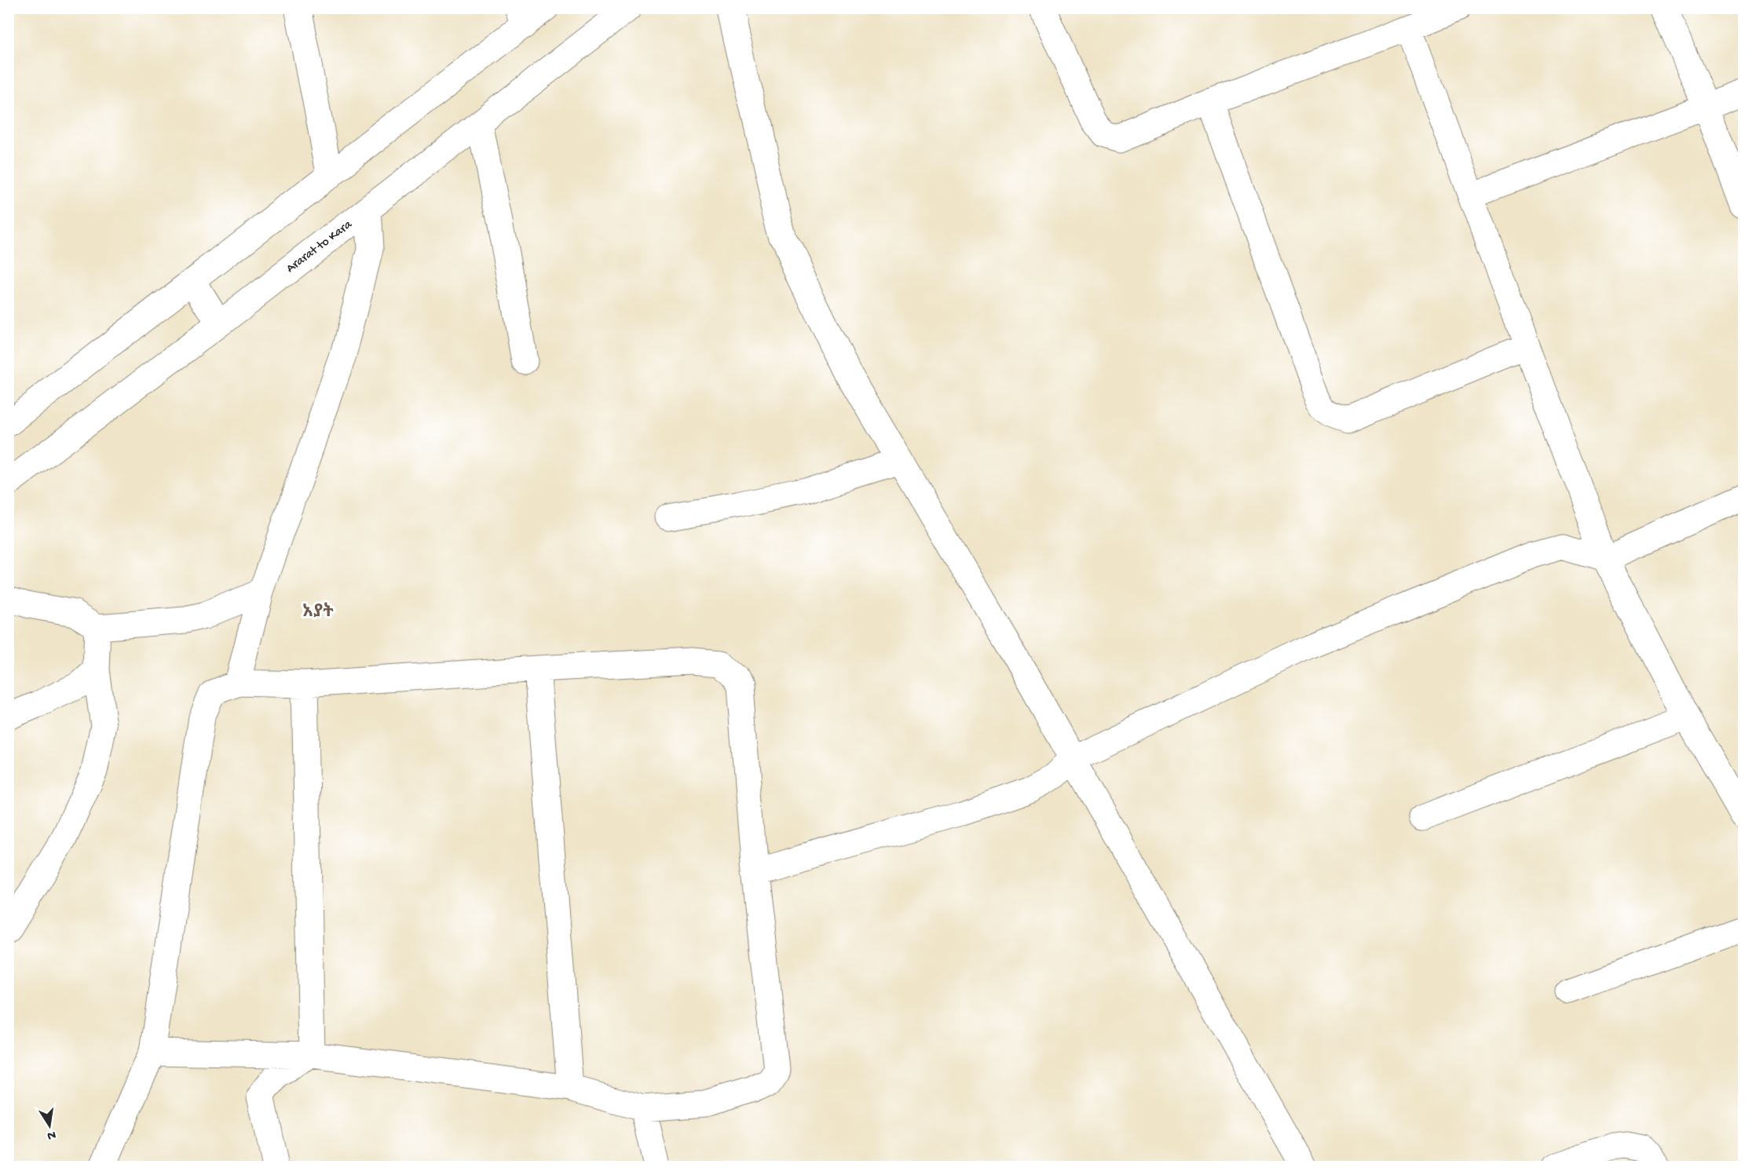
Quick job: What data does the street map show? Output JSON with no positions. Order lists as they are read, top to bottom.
{
  "streets": {
    "street": ["Ararat to Kara"]
  },
  "districts": ["አያት"],
  "north": "bottom"
}
